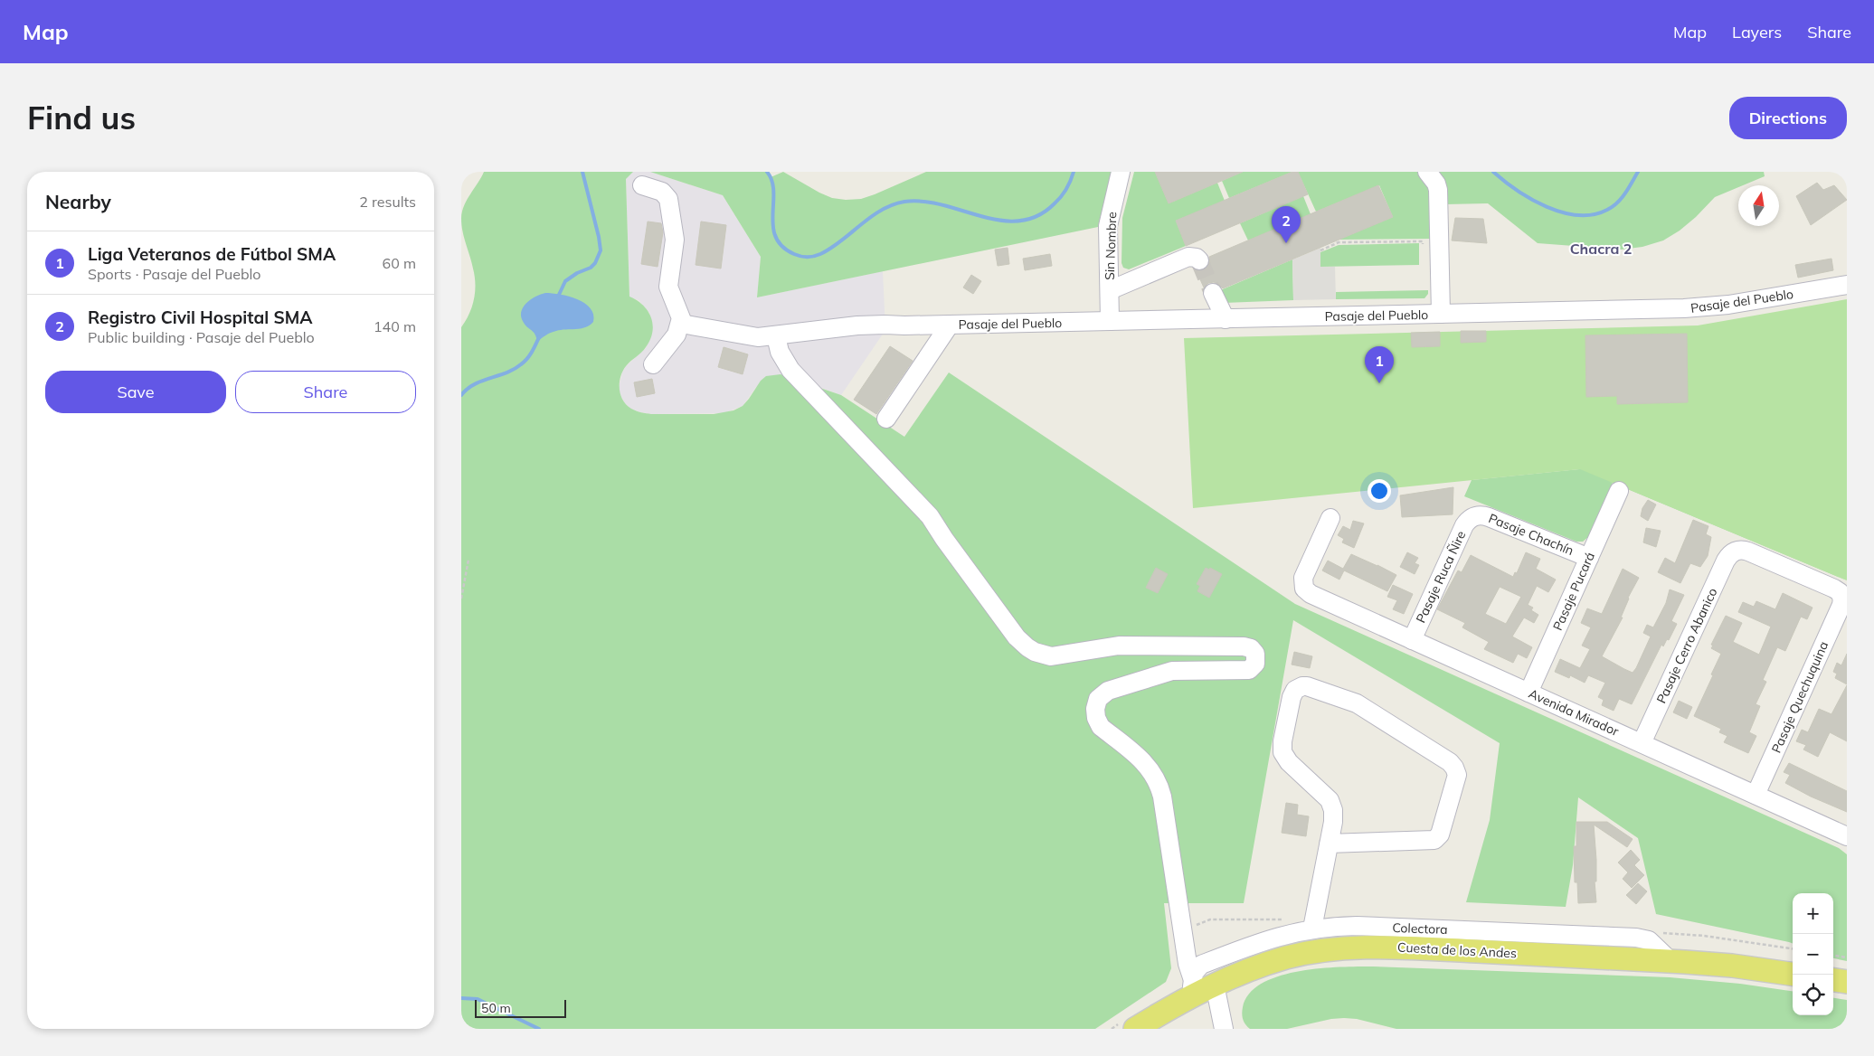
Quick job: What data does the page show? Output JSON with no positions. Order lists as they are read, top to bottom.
{
  "streets": {
    "main road": ["Cuesta de los Andes"],
    "street": [
      "Sin Nombre",
      "Pasaje del Pueblo",
      "Pasaje Chachín",
      "Pasaje Ruca Ñire",
      "Pasaje Pucará",
      "Pasaje Cerro Abanico",
      "Pasaje Quechuquina",
      "Avenida Mirador",
      "Colectora"
    ]
  },
  "crossings": [
    ["Sin Nombre", "Pasaje del Pueblo"],
    ["Pasaje Chachín", "Pasaje Ruca Ñire"],
    ["Pasaje Chachín", "Pasaje Pucará"],
    ["Pasaje Ruca Ñire", "Avenida Mirador"],
    ["Pasaje Pucará", "Avenida Mirador"],
    ["Pasaje Cerro Abanico", "Pasaje Quechuquina"],
    ["Pasaje Cerro Abanico", "Avenida Mirador"],
    ["Pasaje Quechuquina", "Avenida Mirador"],
    ["Colectora", "Cuesta de los Andes"]
  ],
  "districts": ["Chacra 2"],
  "scale_bar": "50 m",
  "north": "top",
  "page": {
    "header": "Map",
    "nav": ["Map", "Layers", "Share"],
    "buttons": [
      "Directions",
      ["Save", "Share"]
    ],
    "title": "Find us",
    "heading": ["Nearby", "2 results"],
    "pins": ["2", "1"],
    "list": [
      {
        "mark": "1",
        "name": "Liga Veteranos de Fútbol SMA",
        "note": "Sports · Pasaje del Pueblo",
        "value": "60 m"
      },
      {
        "mark": "2",
        "name": "Registro Civil Hospital SMA",
        "note": "Public building · Pasaje del Pueblo",
        "value": "140 m"
      }
    ],
    "map_buttons": ["+", "−"],
    "scale": "50 m"
  }
}
